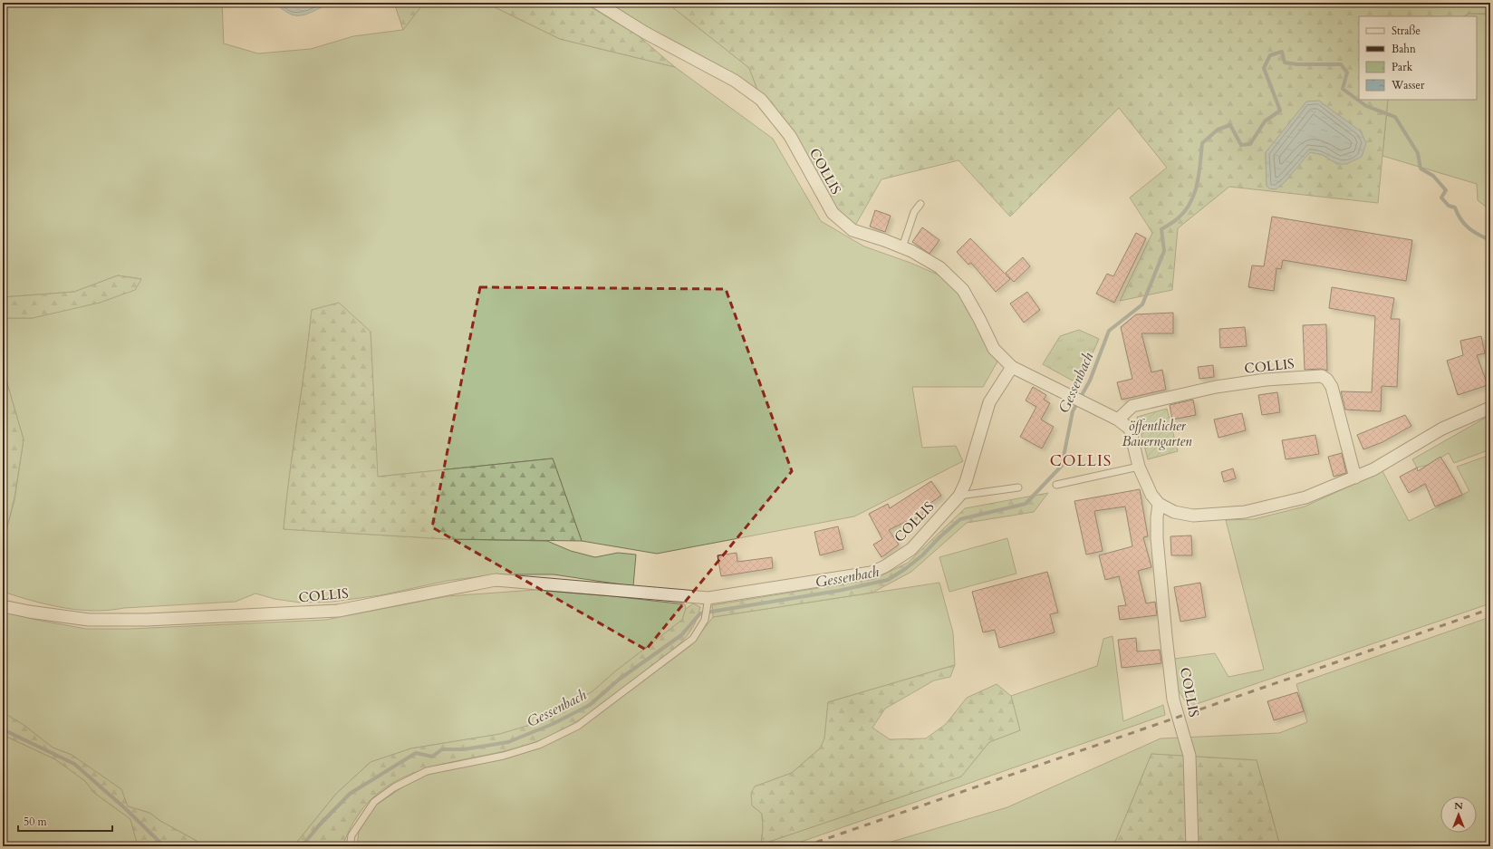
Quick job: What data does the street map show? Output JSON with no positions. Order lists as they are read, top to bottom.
{
  "streets": {
    "street": ["COLLIS"]
  },
  "districts": ["COLLIS"],
  "water": ["Gessenbach"],
  "parks": ["öffentlicher Bauerngarten"],
  "legend": [
    "Straße",
    "Bahn",
    "Park",
    "Wasser"
  ],
  "scale_bar": "50 m",
  "north": "top"
}
